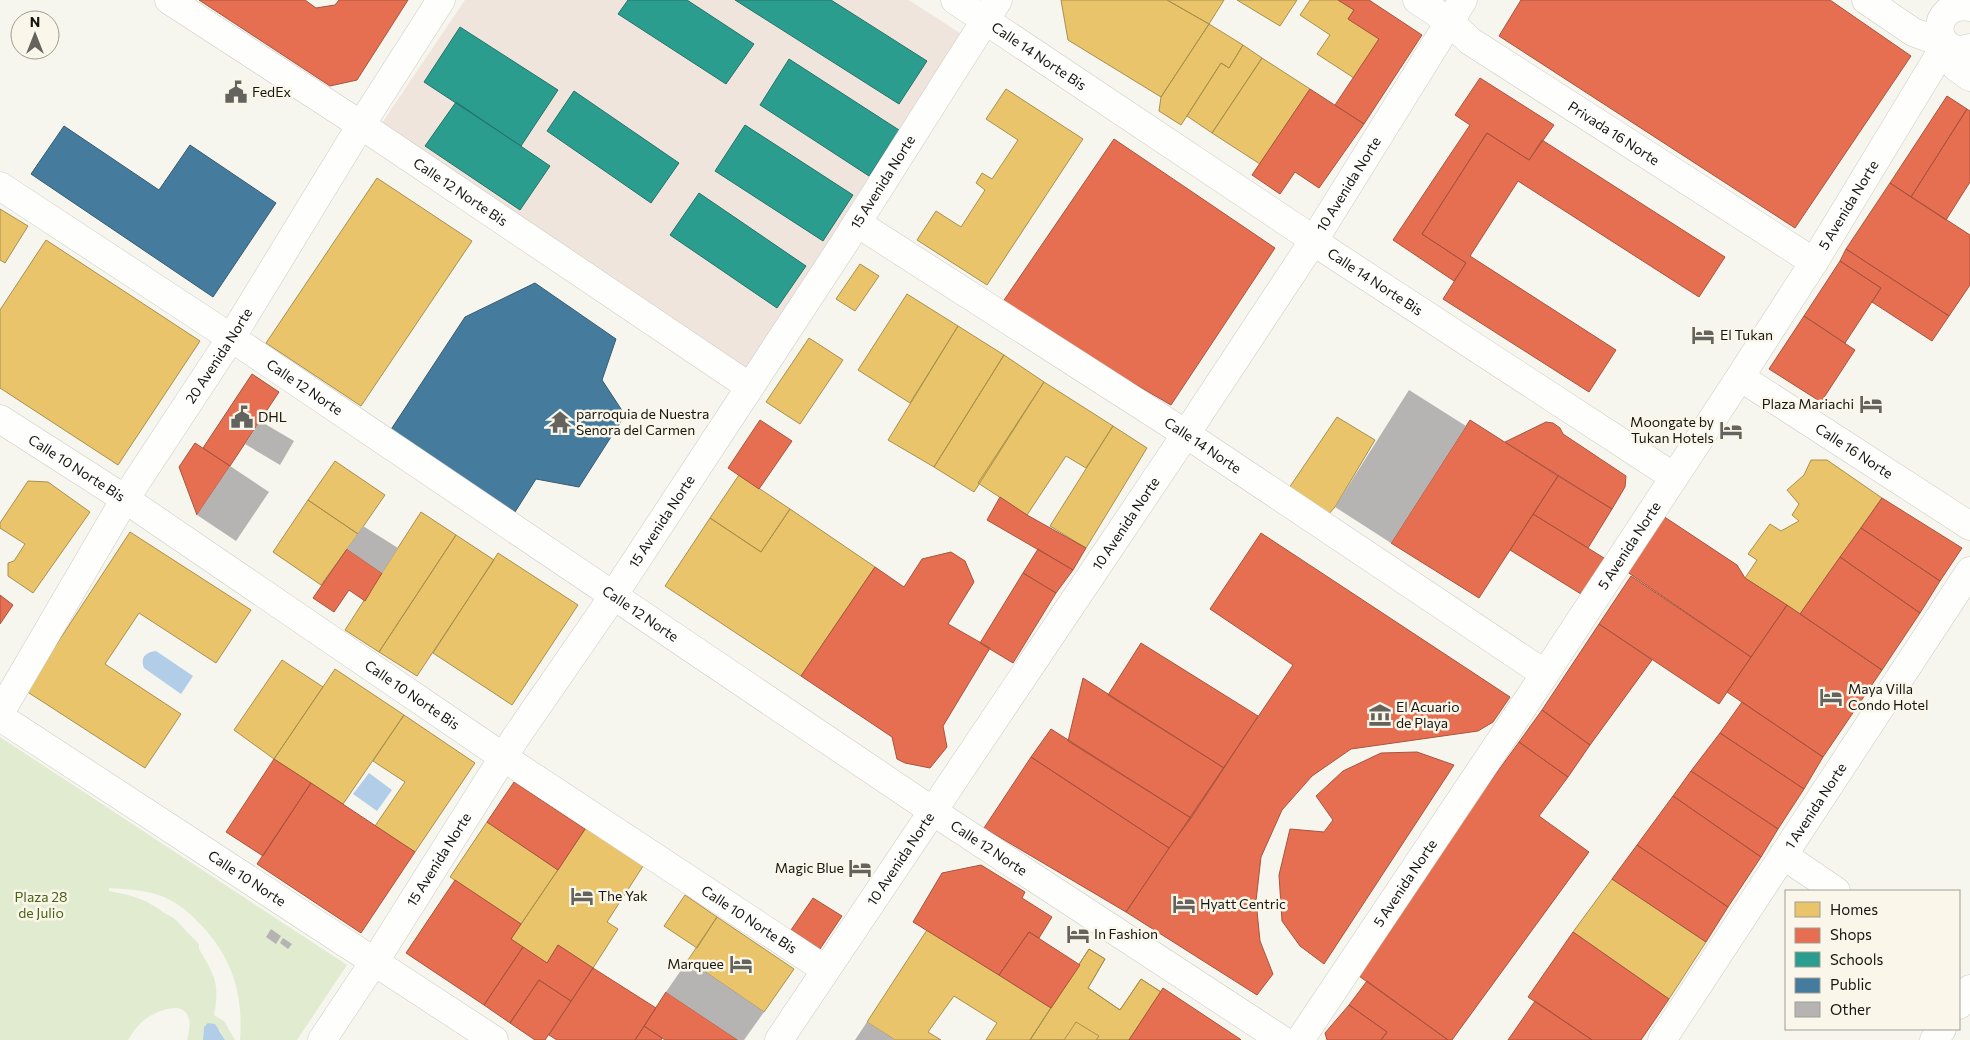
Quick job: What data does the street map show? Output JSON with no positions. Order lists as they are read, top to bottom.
{
  "streets": {
    "street": [
      "Calle 14 Norte Bis",
      "Privada 16 Norte",
      "15 Avenida Norte",
      "10 Avenida Norte",
      "Calle 12 Norte Bis",
      "5 Avenida Norte",
      "20 Avenida Norte",
      "Calle 12 Norte",
      "Calle 14 Norte",
      "Calle 16 Norte",
      "Calle 10 Norte Bis",
      "1 Avenida Norte",
      "Calle 10 Norte"
    ]
  },
  "crossings": [
    ["Calle 14 Norte Bis", "15 Avenida Norte"],
    ["Calle 14 Norte Bis", "10 Avenida Norte"],
    ["Calle 14 Norte Bis", "5 Avenida Norte"],
    ["Privada 16 Norte", "10 Avenida Norte"],
    ["Privada 16 Norte", "5 Avenida Norte"],
    ["15 Avenida Norte", "Calle 12 Norte Bis"],
    ["15 Avenida Norte", "Calle 12 Norte"],
    ["15 Avenida Norte", "Calle 14 Norte"],
    ["15 Avenida Norte", "Calle 10 Norte Bis"],
    ["15 Avenida Norte", "Calle 10 Norte"],
    ["10 Avenida Norte", "Calle 12 Norte"],
    ["10 Avenida Norte", "Calle 14 Norte"],
    ["10 Avenida Norte", "Calle 10 Norte Bis"],
    ["Calle 12 Norte Bis", "20 Avenida Norte"],
    ["5 Avenida Norte", "Calle 14 Norte"],
    ["5 Avenida Norte", "Calle 16 Norte"],
    ["20 Avenida Norte", "Calle 12 Norte"],
    ["20 Avenida Norte", "Calle 10 Norte Bis"]
  ],
  "parks": ["Plaza 28 de Julio"],
  "places": {
    "public building": ["FedEx", "DHL"],
    "hotel": [
      "El Tukan",
      "Plaza Mariachi",
      "Moongate by Tukan Hotels",
      "Maya Villa Condo Hotel",
      "Magic Blue",
      "The Yak",
      "Hyatt Centric",
      "In Fashion",
      "Marquee"
    ],
    "temple": ["parroquia de Nuestra Senora del Carmen"],
    "museum": ["El Acuario de Playa"]
  },
  "legend": [
    "Homes",
    "Shops",
    "Schools",
    "Public",
    "Other"
  ],
  "north": "top"
}
